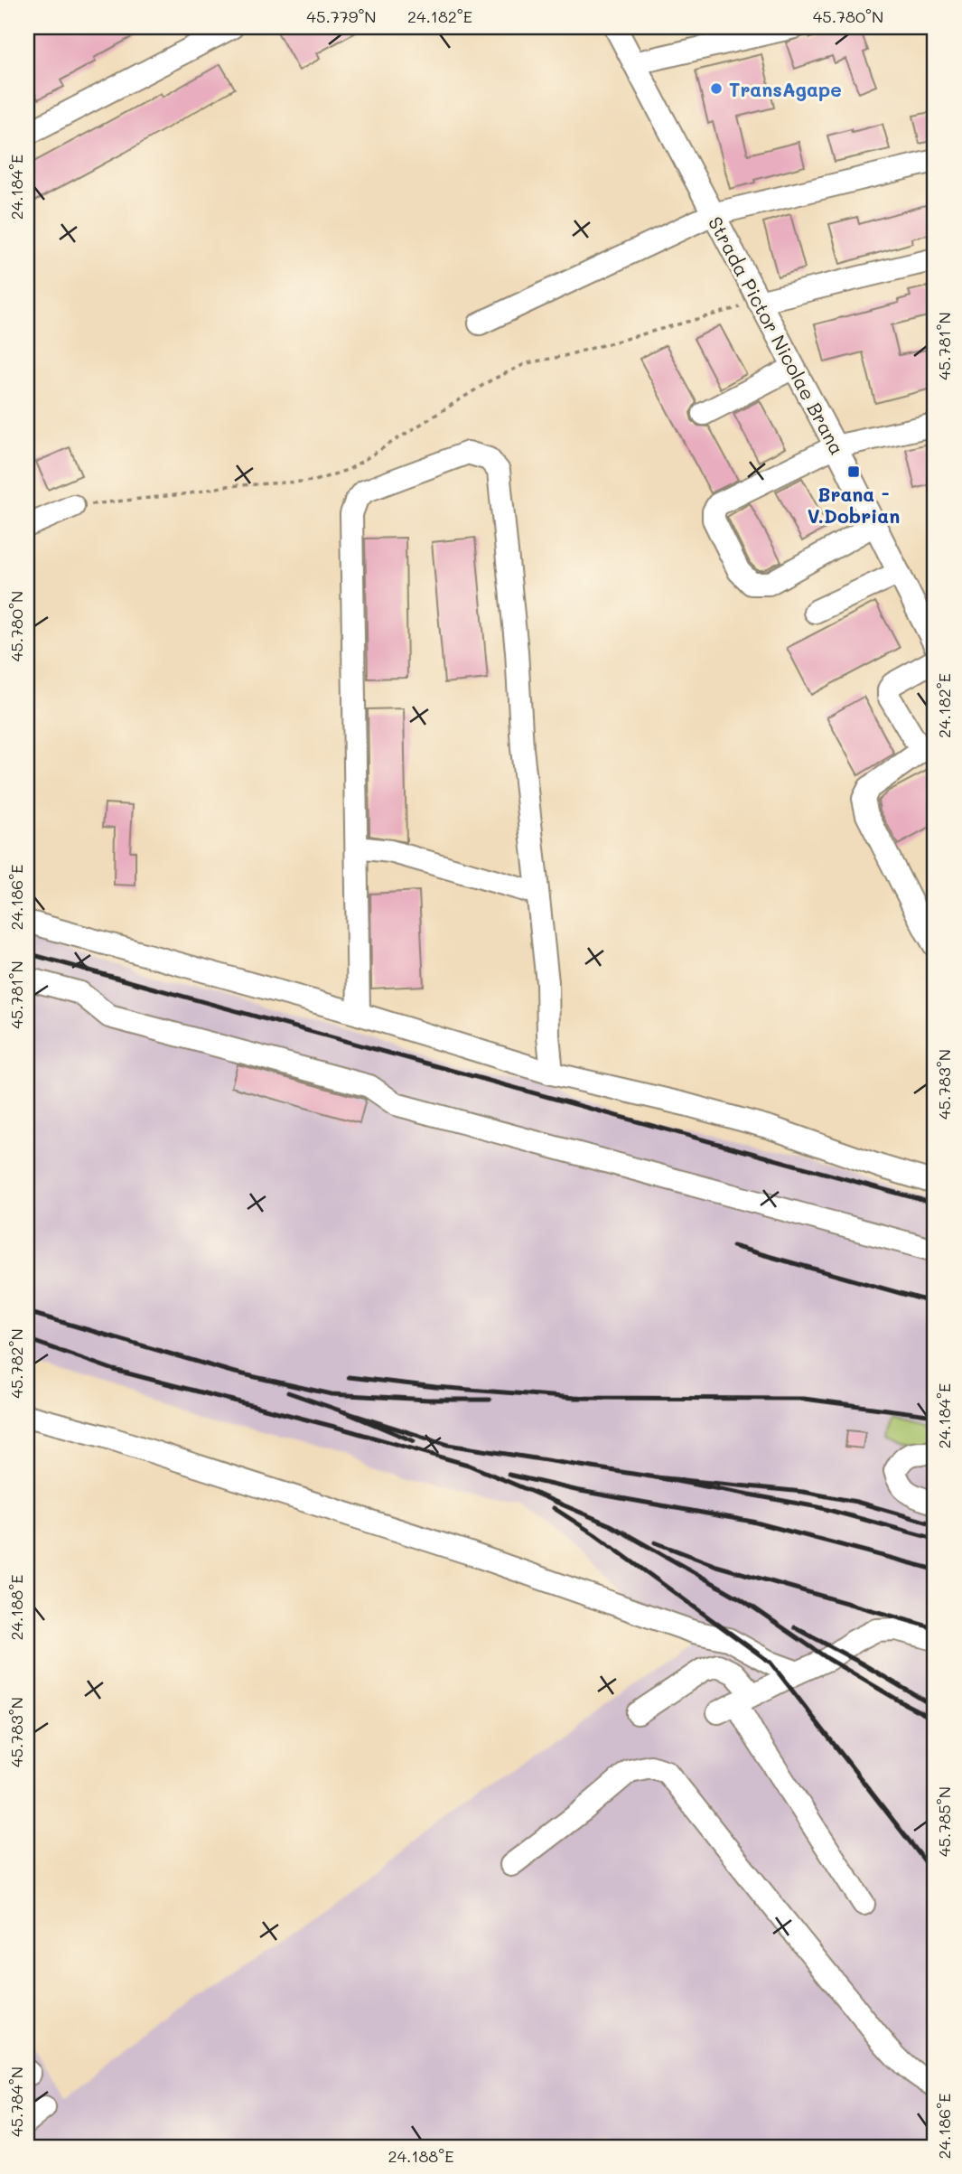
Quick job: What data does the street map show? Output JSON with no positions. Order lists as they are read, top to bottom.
{
  "streets": {
    "street": ["Strada Pictor Nicolae Brana"]
  },
  "places": {
    "other": ["TransAgape"],
    "transit": ["Brana - V.Dobrian"]
  },
  "coordinates": [
    "45.779°N",
    "24.182°E",
    "45.780°N",
    "24.184°E",
    "45.781°N",
    "24.186°E",
    "45.783°N",
    "45.782°N",
    "24.188°E",
    "45.785°N",
    "45.784°N"
  ]
}
